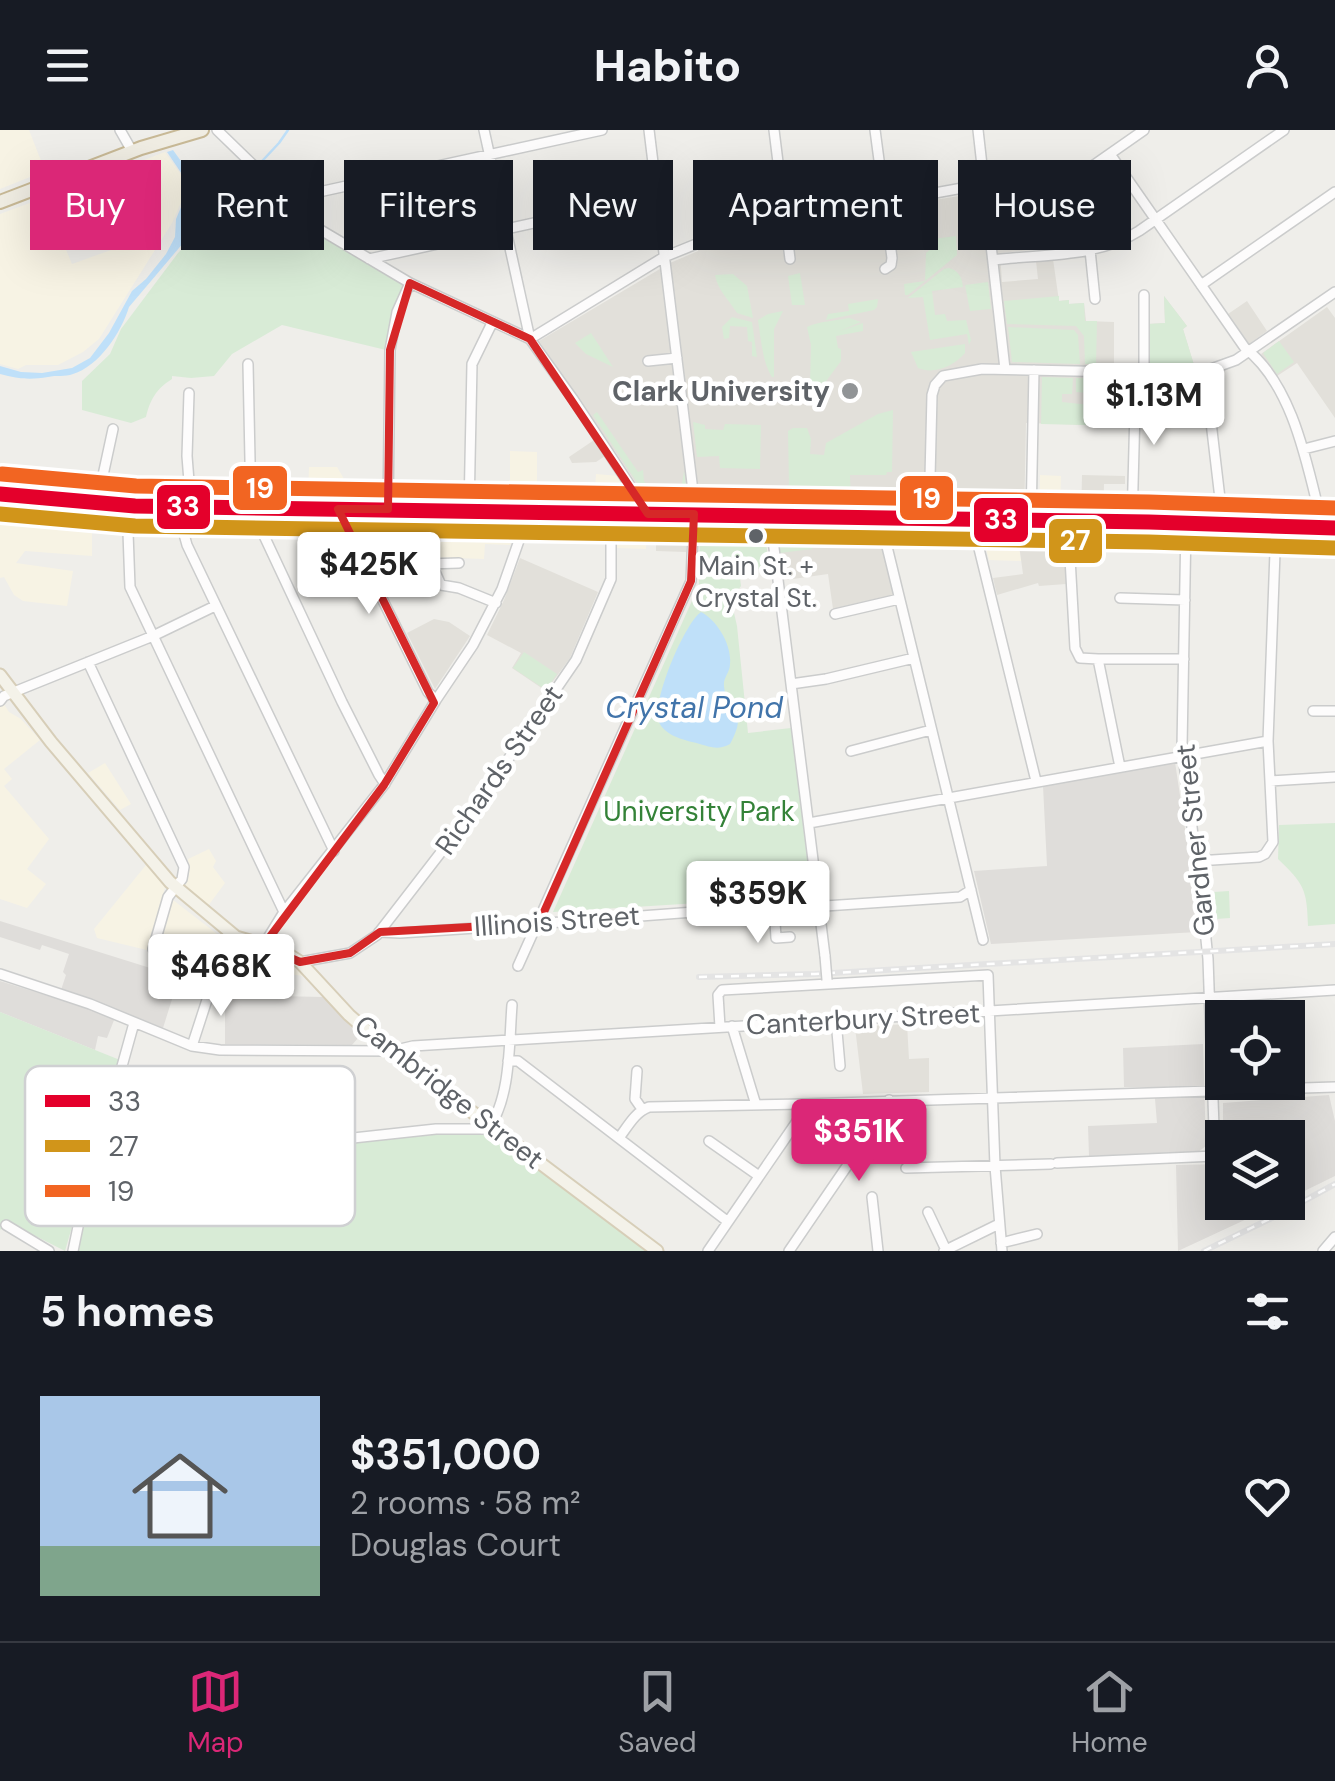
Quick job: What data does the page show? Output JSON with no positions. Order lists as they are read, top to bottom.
{
  "streets": {
    "main road": ["Cambridge Street"],
    "street": [
      "Richards Street",
      "Gardner Street",
      "Illinois Street",
      "Canterbury Street"
    ]
  },
  "crossings": [
    ["Richards Street", "Illinois Street"],
    ["Richards Street", "Cambridge Street"],
    ["Gardner Street", "Canterbury Street"],
    ["Canterbury Street", "Cambridge Street"]
  ],
  "water": ["Crystal Pond"],
  "parks": ["University Park"],
  "places": ["Clark University", "Main St. + Crystal St."],
  "lines": ["transit line 19", "transit line 33", "transit line 27"],
  "legend": ["33", "27", "19"],
  "page": {
    "header": "Habito",
    "chip": [
      "Buy",
      "Rent",
      "Filters",
      "New",
      "Apartment",
      "House"
    ],
    "price": [
      "$1.13M",
      "$425K",
      "$359K",
      "$468K",
      "$351K"
    ],
    "heading": "5 homes",
    "list": [
      {
        "name": "$351,000",
        "note": "2 rooms · 58 m² · Douglas Court"
      }
    ],
    "tabs": ["Map", "Saved", "Home"]
  }
}
